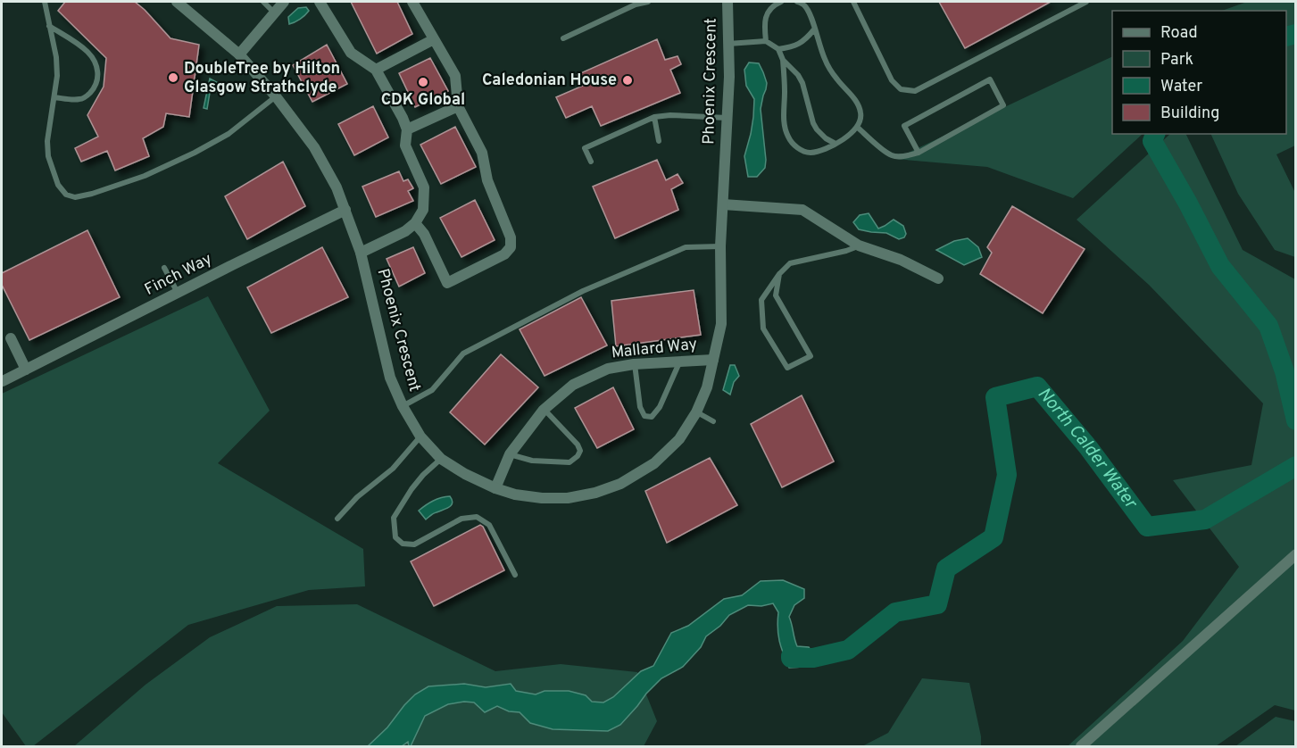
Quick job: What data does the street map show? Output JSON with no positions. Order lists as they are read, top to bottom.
{
  "streets": {
    "street": ["Phoenix Crescent", "Finch Way", "Mallard Way"]
  },
  "crossings": [
    ["Phoenix Crescent", "Finch Way"],
    ["Phoenix Crescent", "Mallard Way"]
  ],
  "water": ["North Calder Water"],
  "places": ["DoubleTree by Hilton Glasgow Strathclyde", "Caledonian House", "CDK Global"],
  "legend": [
    "Road",
    "Park",
    "Water",
    "Building"
  ]
}
